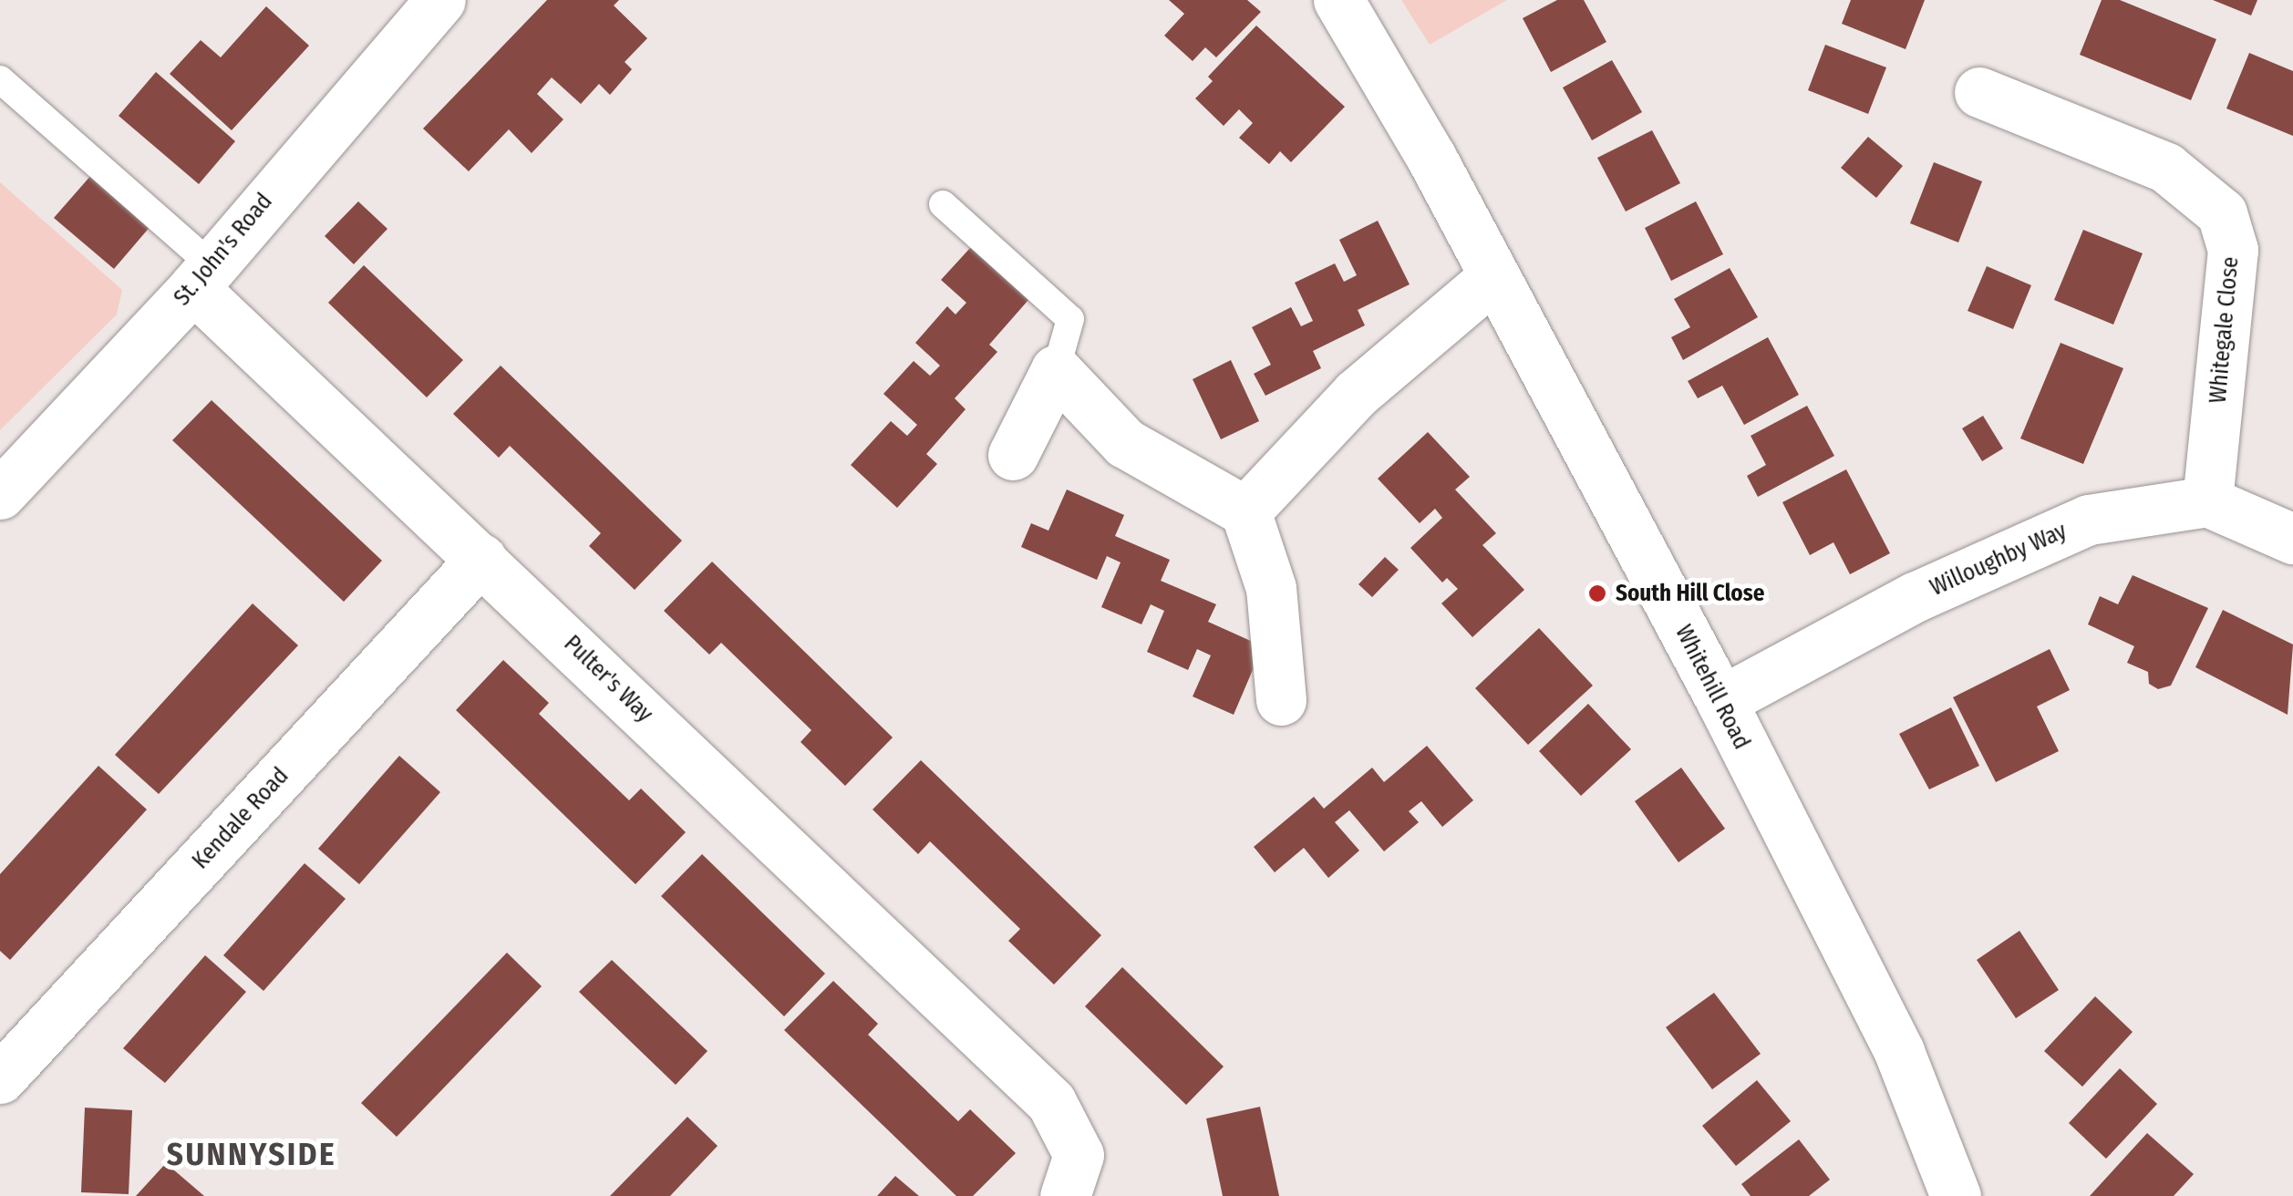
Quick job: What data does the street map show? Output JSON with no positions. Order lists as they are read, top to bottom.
{
  "streets": {
    "street": [
      "St. John's Road",
      "Whitegale Close",
      "Willoughby Way",
      "Pulter's Way",
      "Whitehill Road",
      "Kendale Road"
    ]
  },
  "crossings": [
    ["St. John's Road", "Pulter's Way"],
    ["Whitegale Close", "Willoughby Way"],
    ["Willoughby Way", "Whitehill Road"],
    ["Pulter's Way", "Kendale Road"]
  ],
  "districts": ["SUNNYSIDE"],
  "places": ["South Hill Close"]
}
